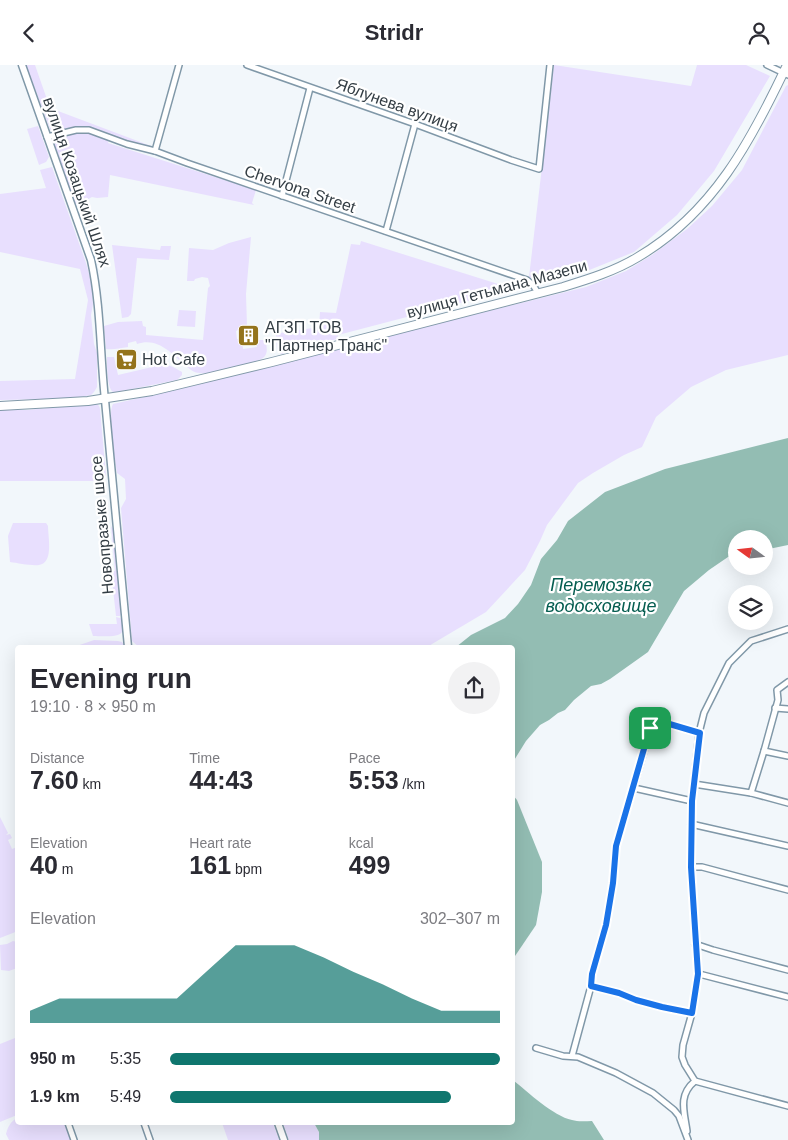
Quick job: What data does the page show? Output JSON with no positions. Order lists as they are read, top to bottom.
{
  "streets": {
    "highway": ["вулиця Гетьмана Мазепи"],
    "main road": ["вулиця Козацький Шлях", "Новопразьке шосе"],
    "street": ["Яблунева вулиця", "Chervona Street"]
  },
  "crossings": [
    ["вулиця Козацький Шлях", "Chervona Street"],
    ["вулиця Козацький Шлях", "вулиця Гетьмана Мазепи"],
    ["вулиця Козацький Шлях", "Новопразьке шосе"],
    ["Chervona Street", "вулиця Гетьмана Мазепи"],
    ["вулиця Гетьмана Мазепи", "Новопразьке шосе"]
  ],
  "water": ["Перемозьке водосховище"],
  "places": {
    "building": ["АГЗП ТОВ \"Партнер Транс\""],
    "supermarket": ["Hot Cafe"]
  },
  "north": "left",
  "page": {
    "header": "Stridr",
    "heading": ["Evening run", "19:10 · 8 × 950 m"],
    "stats": [
      ["Distance", "7.60 km"],
      ["Time", "44:43"],
      ["Pace", "5:53 /km"],
      ["Elevation", "40 m"],
      ["Heart rate", "161 bpm"],
      ["kcal", "499"]
    ],
    "chart": ["Elevation", "302–307 m"],
    "list": [
      {
        "name": "950 m",
        "note": "5:35"
      },
      {
        "name": "1.9 km",
        "note": "5:49"
      }
    ]
  }
}
